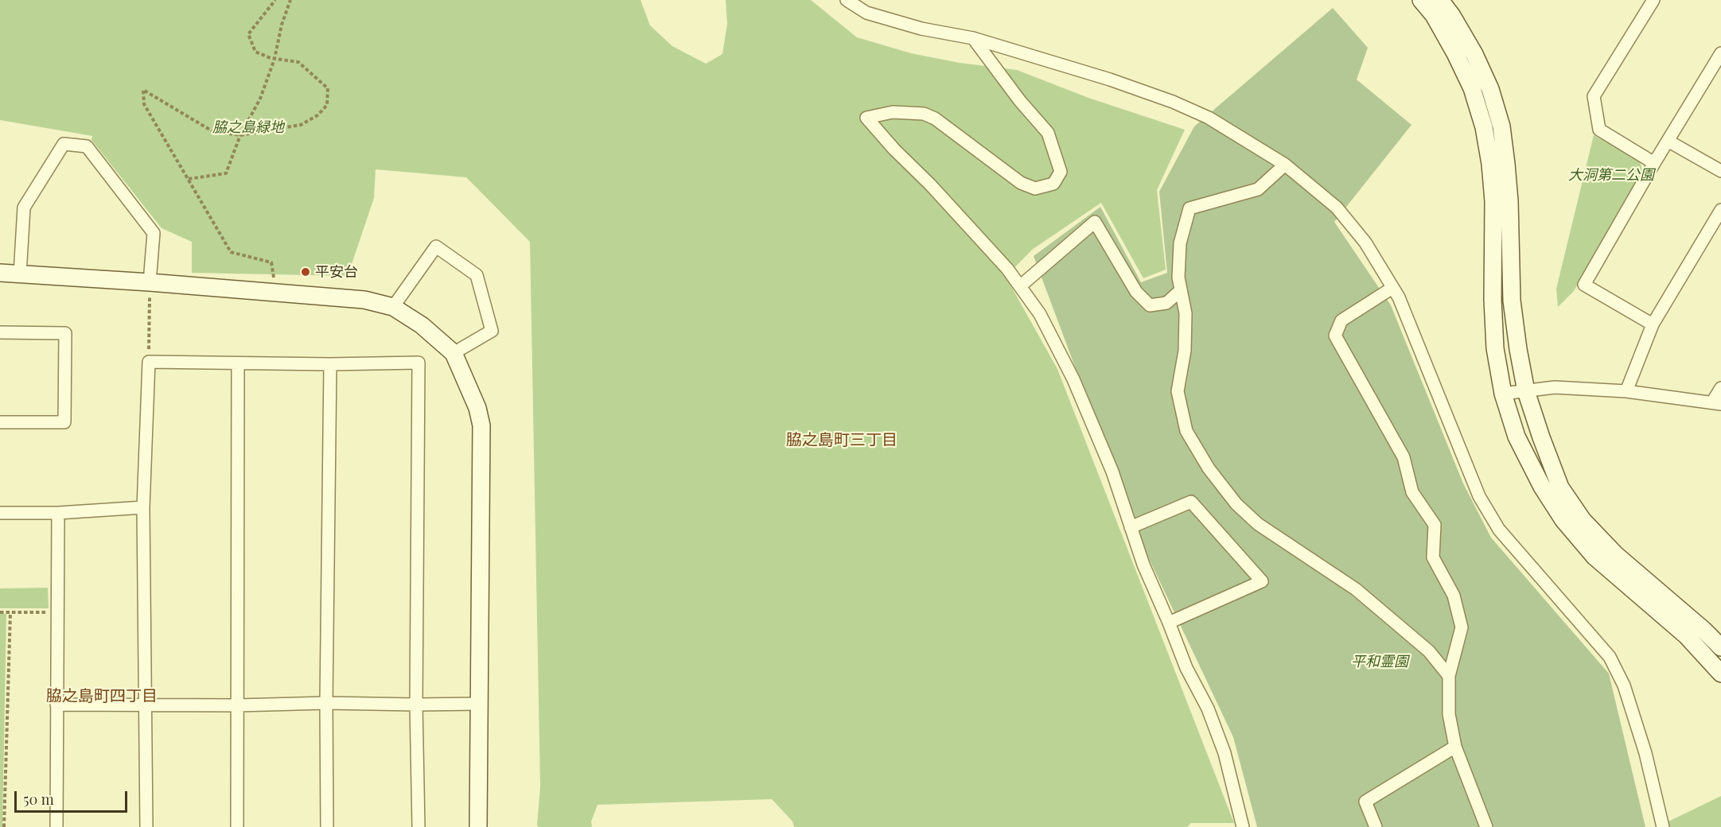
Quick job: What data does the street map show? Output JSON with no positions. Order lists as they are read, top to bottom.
{
  "districts": ["脇之島町三丁目", "脇之島町四丁目"],
  "parks": ["脇之島緑地", "大洞第二公園", "平和霊園"],
  "places": ["平安台"],
  "scale_bar": "50 m"
}
